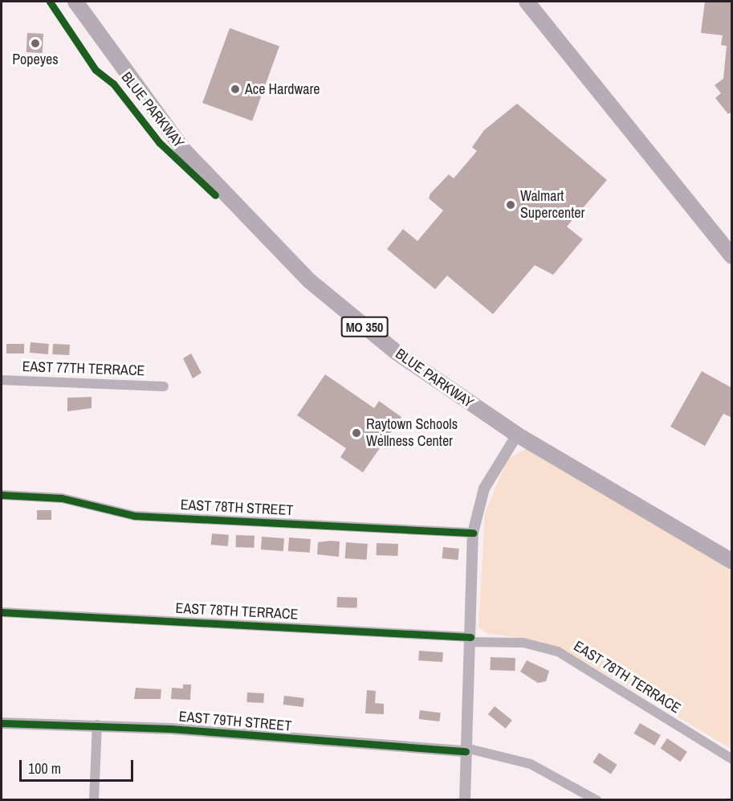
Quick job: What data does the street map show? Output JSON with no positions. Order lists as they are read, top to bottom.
{
  "streets": {
    "highway": ["BLUE PARKWAY", "MO 350"],
    "street": [
      "EAST 77TH TERRACE",
      "EAST 78TH STREET",
      "EAST 78TH TERRACE",
      "EAST 79TH STREET"
    ]
  },
  "places": [
    "Popeyes",
    "Ace Hardware",
    "Walmart Supercenter",
    "Raytown Schools Wellness Center"
  ],
  "scale_bar": "100 m"
}
